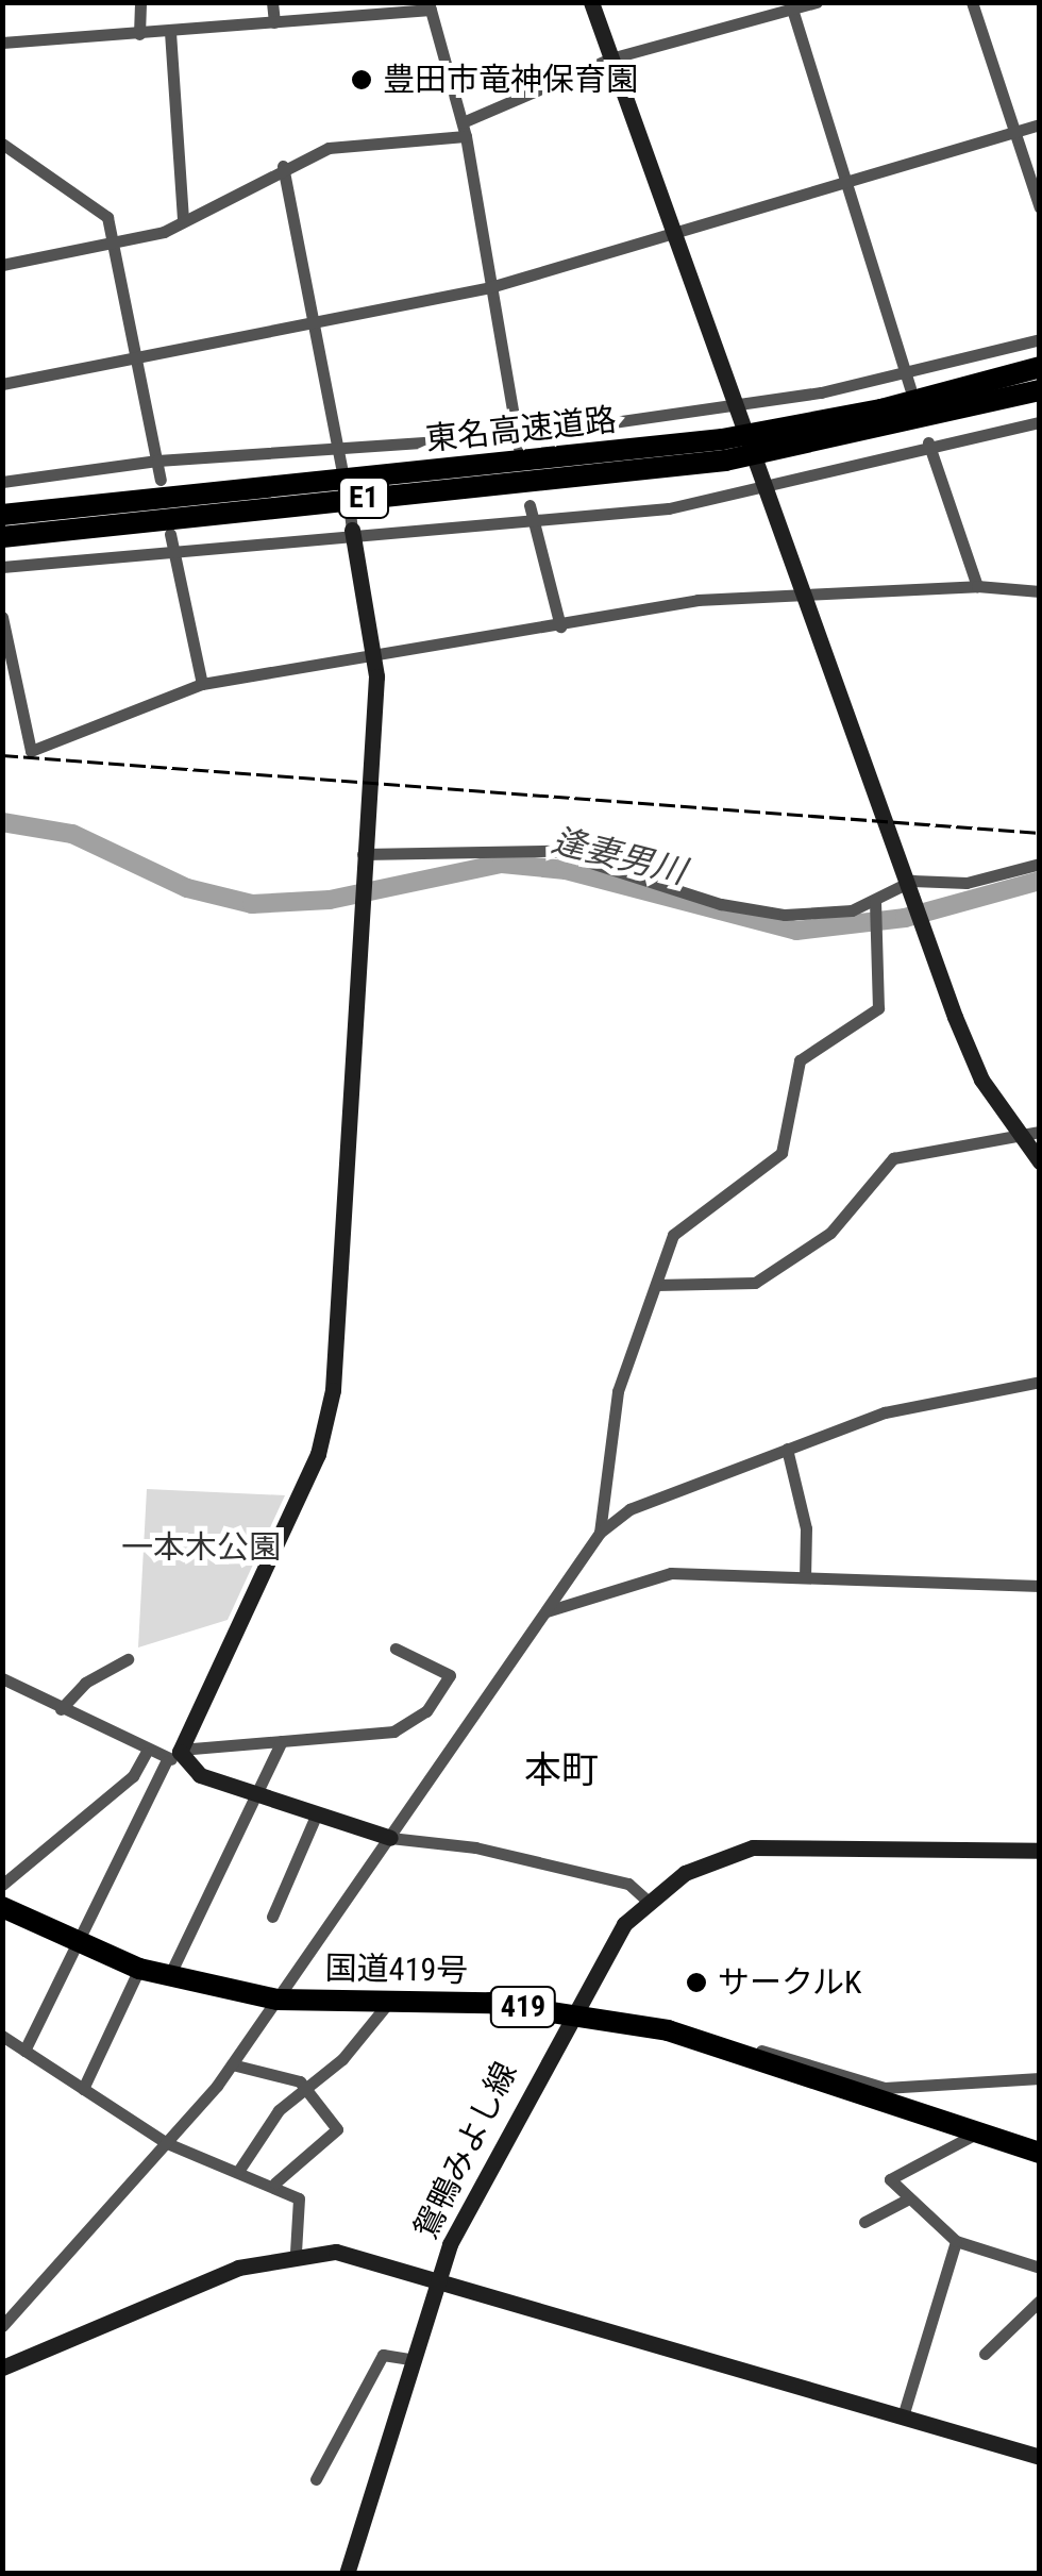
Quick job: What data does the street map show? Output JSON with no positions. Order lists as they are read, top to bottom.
{
  "streets": {
    "highway": [
      "東名高速道路",
      "E1",
      "国道419号",
      "419"
    ],
    "street": ["鴛鴨みよし線"]
  },
  "crossings": [
    ["国道419号", "鴛鴨みよし線"]
  ],
  "districts": ["本町"],
  "water": ["逢妻男川"],
  "parks": ["一本木公園"],
  "places": ["豊田市竜神保育園", "サークルK"]
}
